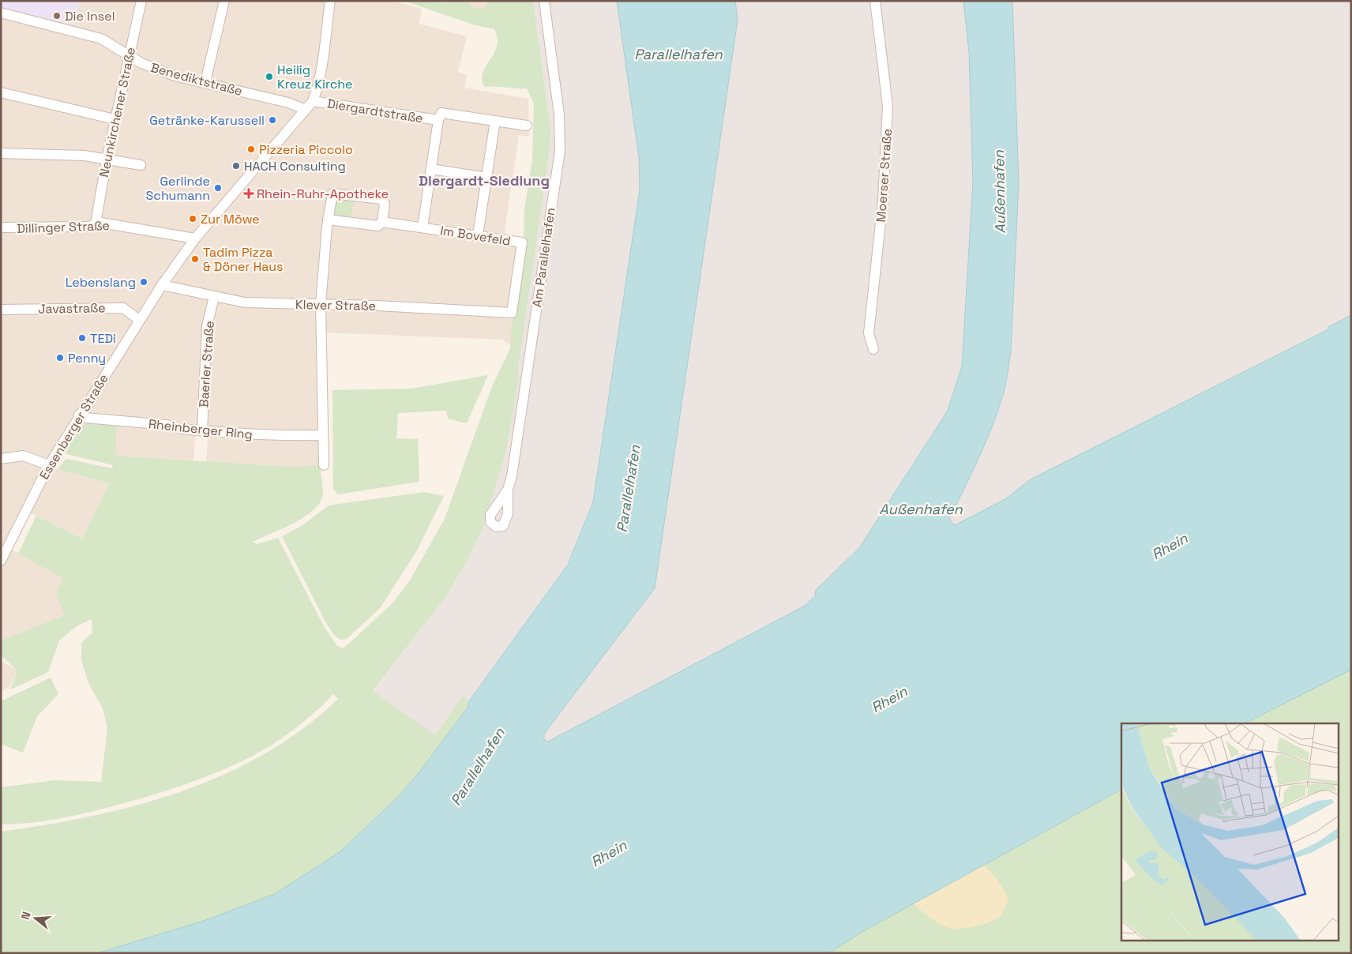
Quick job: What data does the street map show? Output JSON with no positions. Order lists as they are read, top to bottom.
{
  "streets": {
    "street": [
      "Benediktstraße",
      "Diergardtstraße",
      "Neunkirchener Straße",
      "Moerser Straße",
      "Dillinger Straße",
      "Im Bovefeld",
      "Am Parallelhafen",
      "Klever Straße",
      "Javastraße",
      "Baerler Straße",
      "Essenberger Straße",
      "Rheinberger Ring"
    ]
  },
  "crossings": [
    ["Benediktstraße", "Neunkirchener Straße"],
    ["Benediktstraße", "Essenberger Straße"],
    ["Diergardtstraße", "Essenberger Straße"],
    ["Neunkirchener Straße", "Dillinger Straße"],
    ["Dillinger Straße", "Essenberger Straße"],
    ["Im Bovefeld", "Klever Straße"],
    ["Klever Straße", "Baerler Straße"],
    ["Klever Straße", "Essenberger Straße"],
    ["Javastraße", "Essenberger Straße"],
    ["Baerler Straße", "Rheinberger Ring"],
    ["Essenberger Straße", "Rheinberger Ring"]
  ],
  "districts": ["Diergardt-Siedlung"],
  "water": ["Parallelhafen", "Außenhafen", "Rhein"],
  "places": {
    "other": [
      "Die Insel",
      "Heilig Kreuz Kirche",
      "Getränke-Karussell",
      "Pizzeria Piccolo",
      "HACH Consulting",
      "Gerlinde Schumann",
      "Zur Möwe",
      "Tadim Pizza & Döner Haus",
      "Lebenslang",
      "TEDi",
      "Penny"
    ],
    "health": ["Rhein-Ruhr-Apotheke"]
  },
  "north": "left"
}
